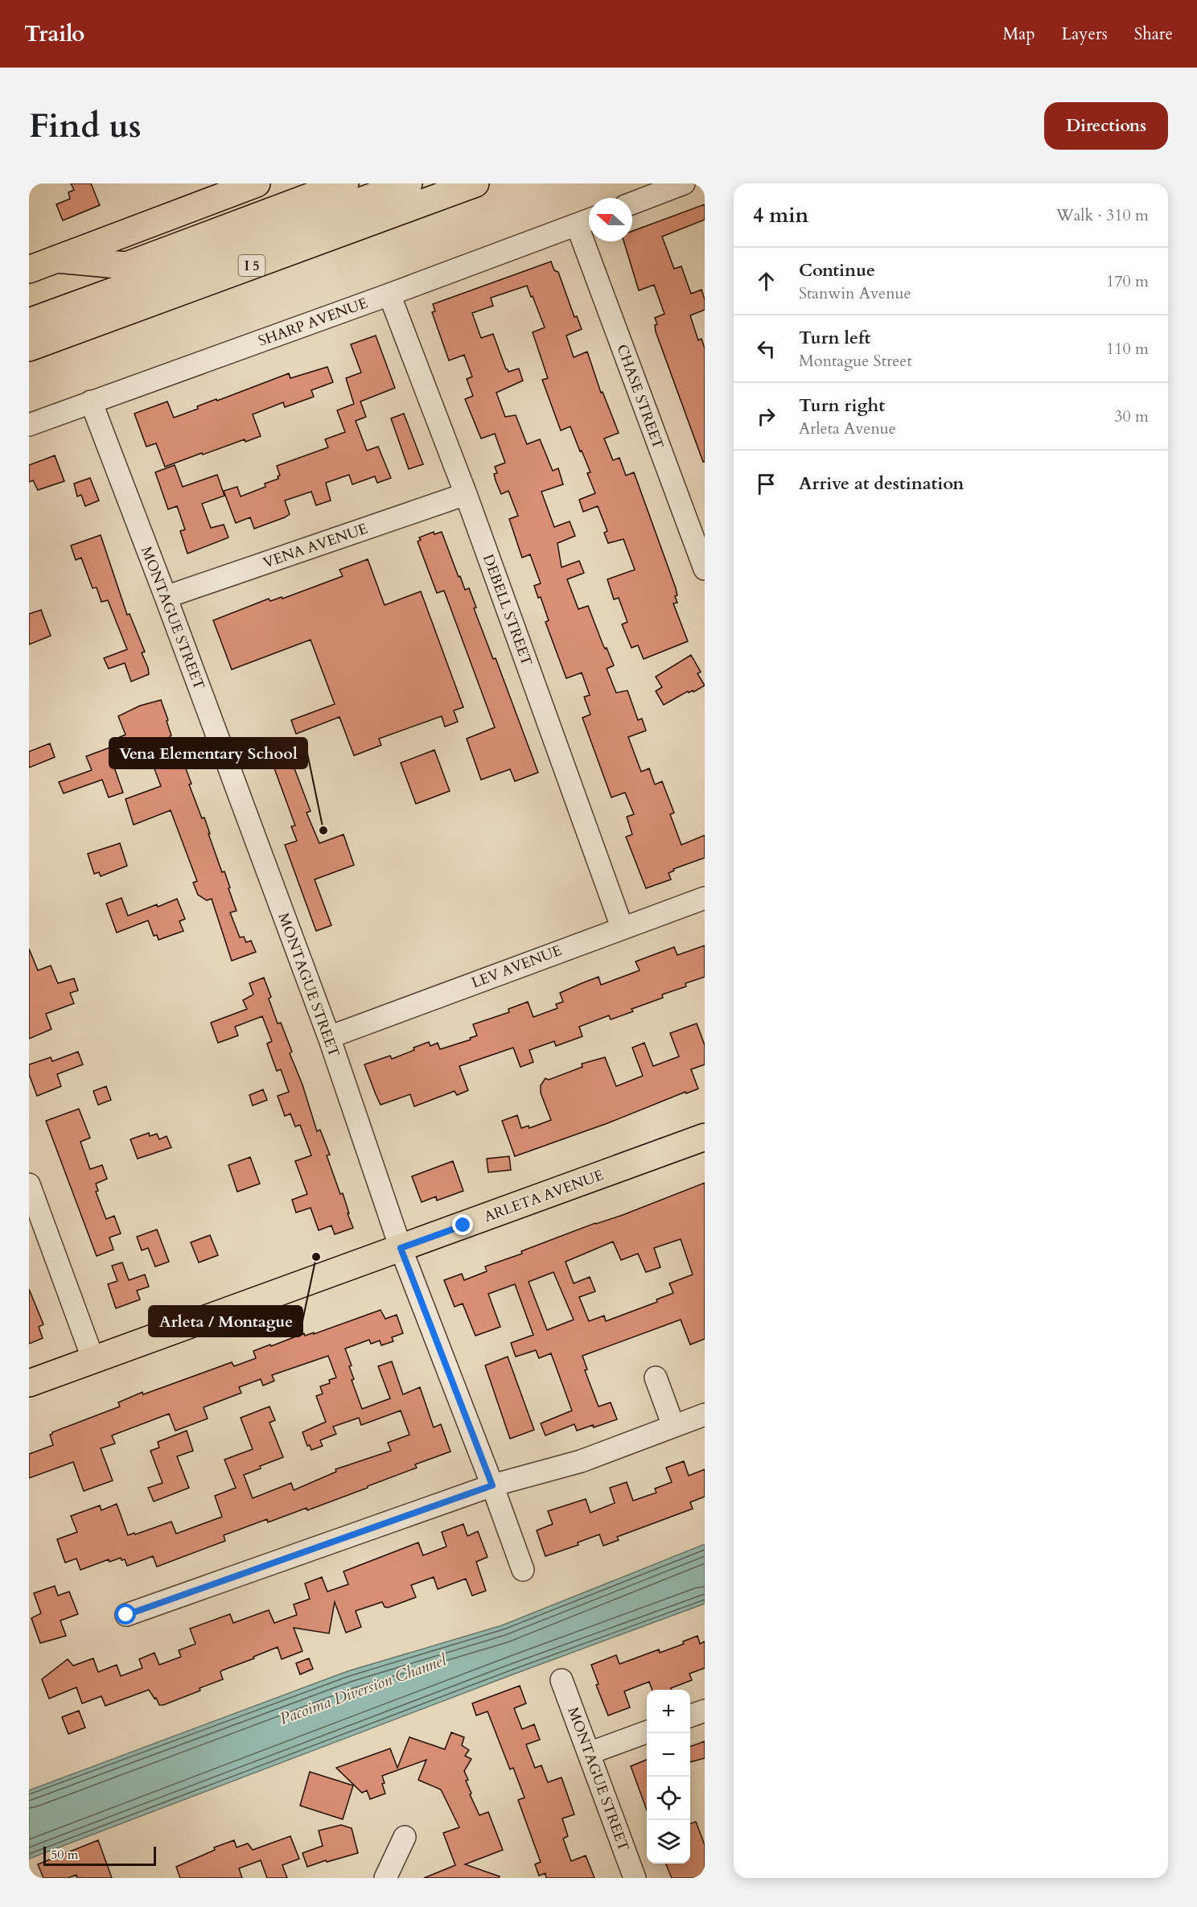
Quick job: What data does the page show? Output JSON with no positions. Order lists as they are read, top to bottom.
{
  "streets": {
    "main road": ["I 5", "ARLETA AVENUE"],
    "street": [
      "SHARP AVENUE",
      "CHASE STREET",
      "VENA AVENUE",
      "DEBELL STREET",
      "MONTAGUE STREET",
      "LEV AVENUE"
    ]
  },
  "crossings": [
    ["SHARP AVENUE", "CHASE STREET"],
    ["SHARP AVENUE", "DEBELL STREET"],
    ["SHARP AVENUE", "MONTAGUE STREET"],
    ["VENA AVENUE", "DEBELL STREET"],
    ["VENA AVENUE", "MONTAGUE STREET"],
    ["DEBELL STREET", "LEV AVENUE"],
    ["MONTAGUE STREET", "LEV AVENUE"],
    ["MONTAGUE STREET", "ARLETA AVENUE"]
  ],
  "water": ["Pacoima Diversion Channel"],
  "places": ["Vena Elementary School", "Arleta / Montague"],
  "scale_bar": "50 m",
  "north": "left",
  "page": {
    "header": "Trailo",
    "nav": ["Map", "Layers", "Share"],
    "buttons": "Directions",
    "title": "Find us",
    "heading": ["4 min", "Walk · 310 m"],
    "list": [
      ["Continue", "Stanwin Avenue", "170 m"],
      ["Turn left", "Montague Street", "110 m"],
      ["Turn right", "Arleta Avenue", "30 m"],
      "Arrive at destination"
    ],
    "map_buttons": ["+", "−"],
    "scale": "50 m"
  }
}
